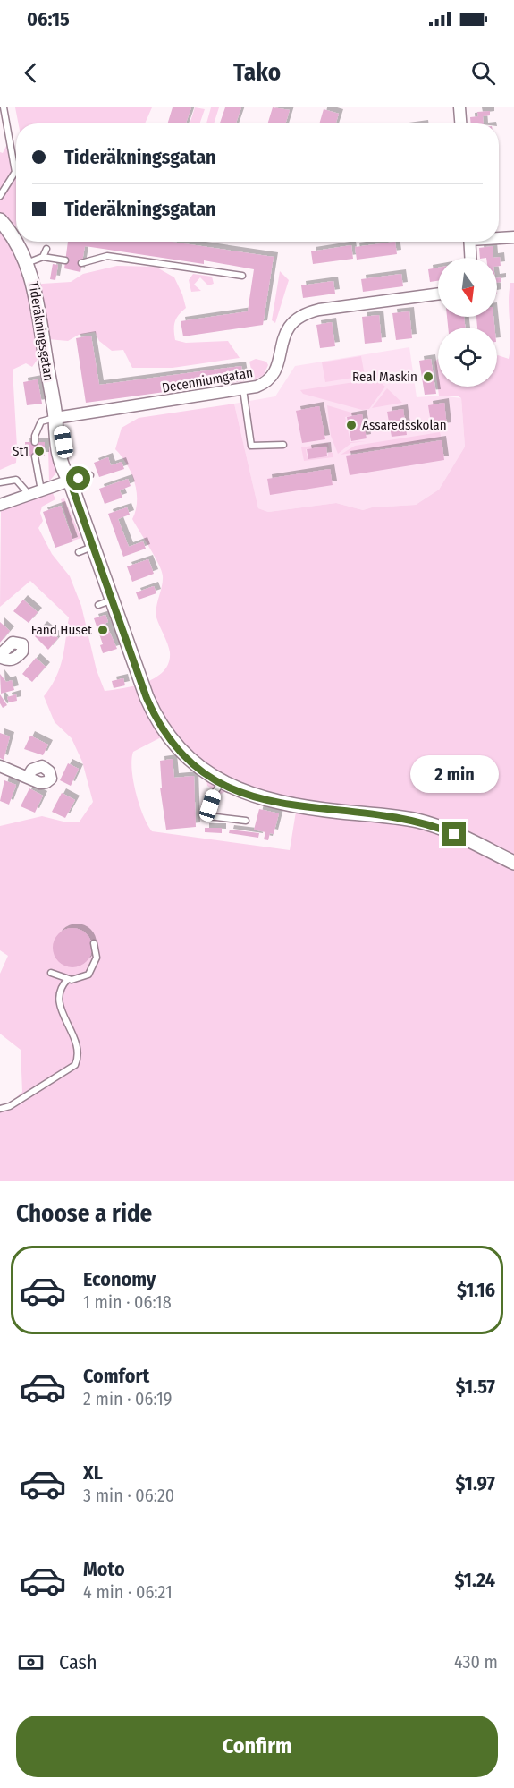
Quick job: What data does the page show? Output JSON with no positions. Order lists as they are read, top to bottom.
{
  "streets": {
    "street": ["Tideräkningsgatan", "Decenniumgatan"]
  },
  "crossings": [
    ["Tideräkningsgatan", "Decenniumgatan"]
  ],
  "places": [
    "Real Maskin",
    "Assaredsskolan",
    "St1",
    "Fand Huset"
  ],
  "north": "bottom",
  "page": {
    "status": "06:15",
    "header": "Tako",
    "banner": ["Tideräkningsgatan", "Tideräkningsgatan"],
    "bubble": "2 min",
    "heading": "Choose a ride",
    "list": [
      {
        "name": "Economy",
        "note": "1 min · 06:18",
        "value": "$1.16"
      },
      {
        "name": "Comfort",
        "note": "2 min · 06:19",
        "value": "$1.57"
      },
      {
        "name": "XL",
        "note": "3 min · 06:20",
        "value": "$1.97"
      },
      {
        "name": "Moto",
        "note": "4 min · 06:21",
        "value": "$1.24"
      }
    ],
    "pay": ["Cash", "430 m"],
    "buttons": "Confirm"
  }
}
